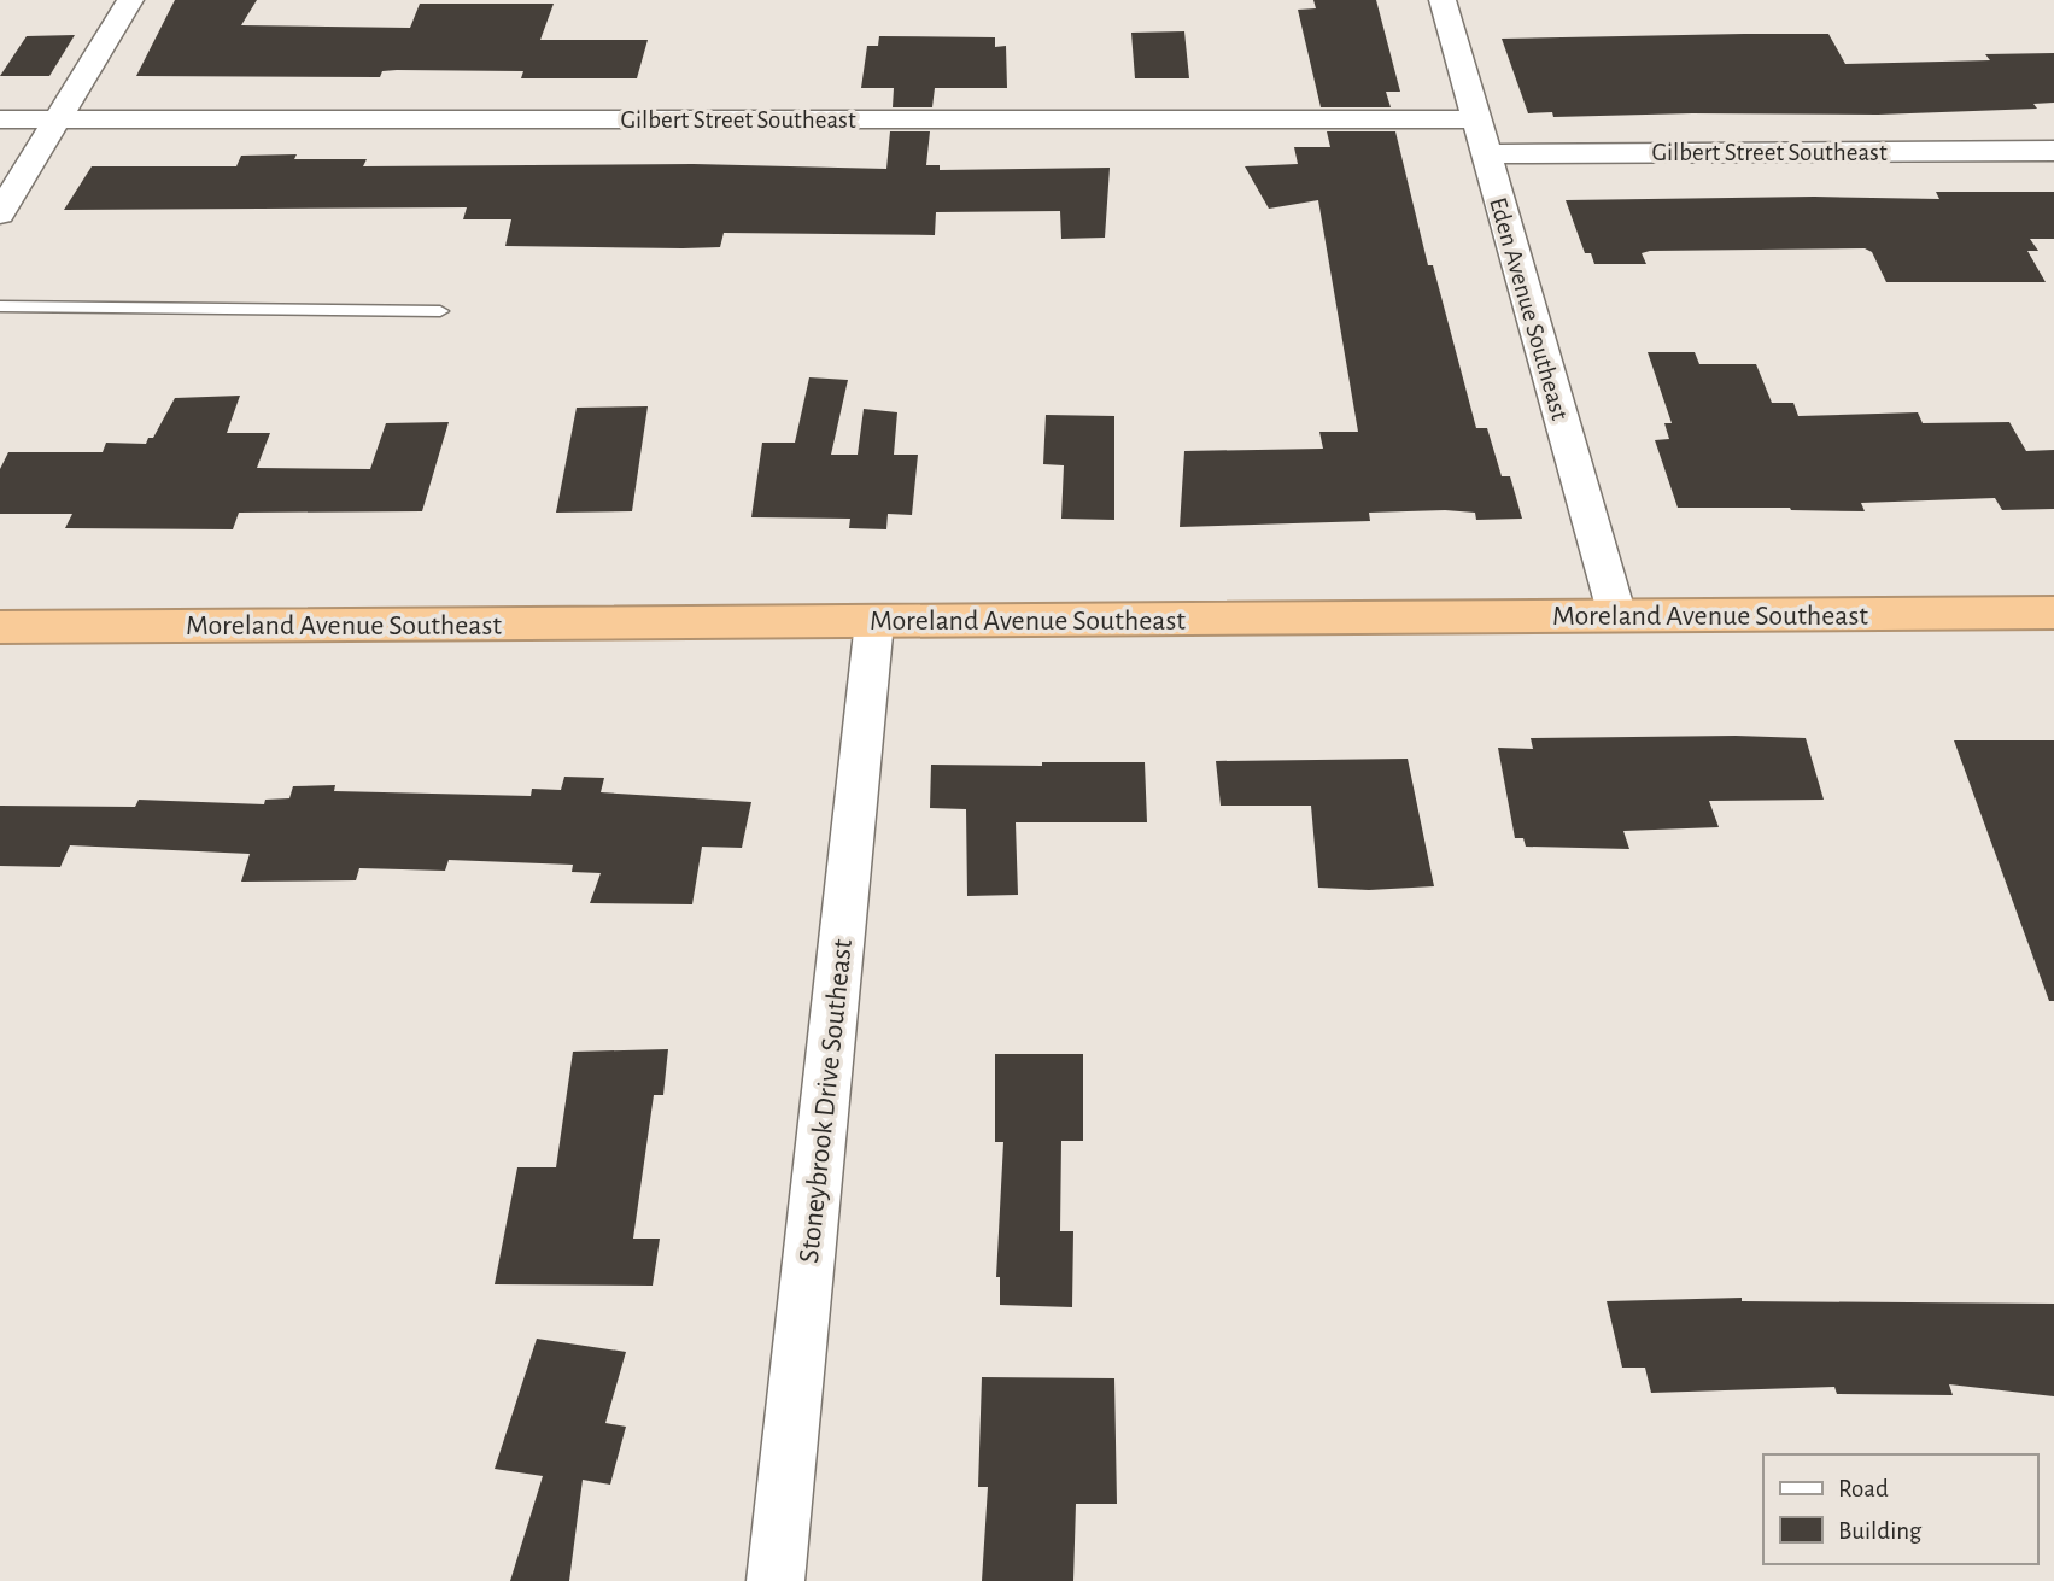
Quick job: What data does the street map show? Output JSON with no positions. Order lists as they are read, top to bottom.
{
  "streets": {
    "highway": ["Moreland Avenue Southeast"],
    "street": ["Gilbert Street Southeast", "Eden Avenue Southeast", "Stoneybrook Drive Southeast"]
  },
  "crossings": [
    ["Gilbert Street Southeast", "Eden Avenue Southeast"],
    ["Eden Avenue Southeast", "Moreland Avenue Southeast"],
    ["Moreland Avenue Southeast", "Stoneybrook Drive Southeast"]
  ],
  "legend": ["Road", "Building"]
}
